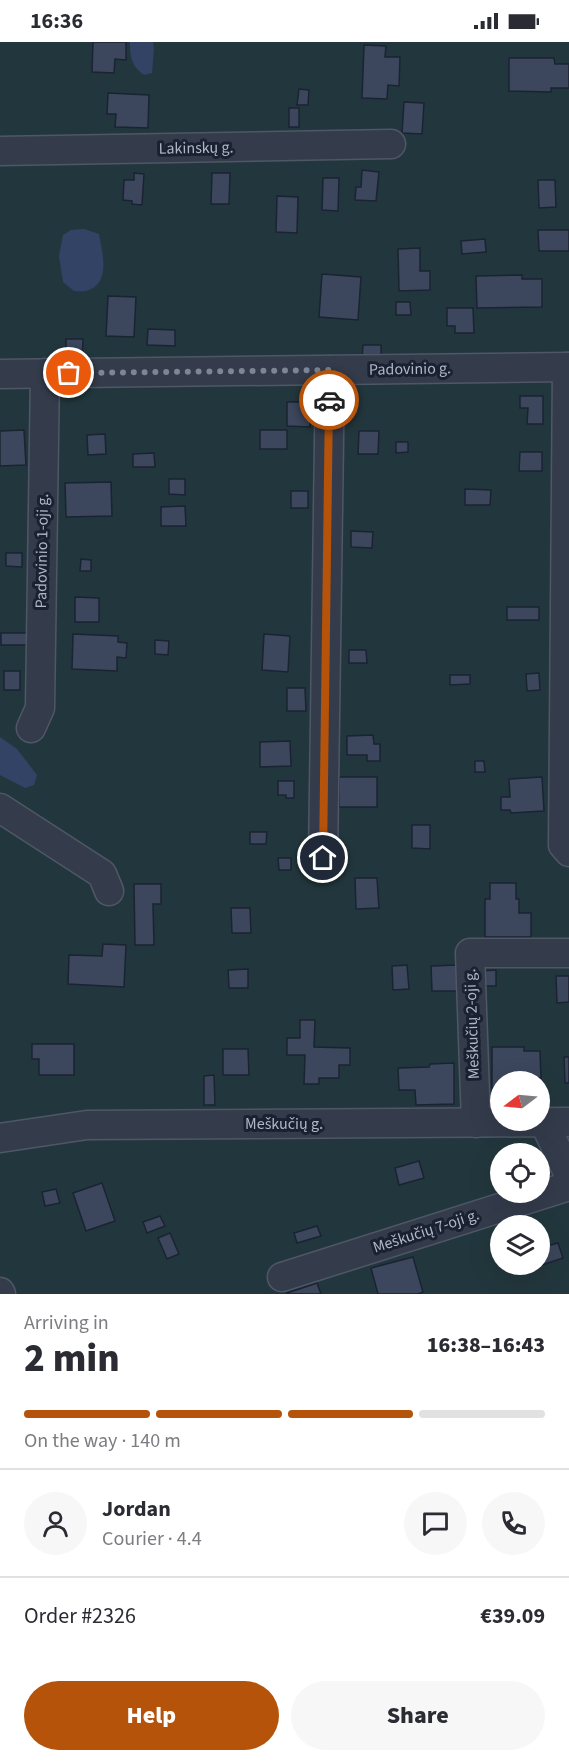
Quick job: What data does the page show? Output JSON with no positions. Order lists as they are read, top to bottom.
{
  "streets": {
    "street": [
      "Lakinskų g.",
      "Padovinio g.",
      "Padovinio 1-oji g.",
      "Meškučių 2-oji g.",
      "Meškučių g.",
      "Meškučių 7-oji g."
    ]
  },
  "crossings": [
    ["Padovinio g.", "Padovinio 1-oji g."],
    ["Meškučių 2-oji g.", "Meškučių g."]
  ],
  "north": "left",
  "page": {
    "status": "16:36",
    "heading": ["2 min", "Arriving in", "16:38–16:43"],
    "panel": [
      "Jordan",
      "Courier · 4.4",
      "Order #2326",
      "€39.09"
    ],
    "bar": "On the way · 140 m",
    "buttons": ["Help", "Share"]
  }
}
